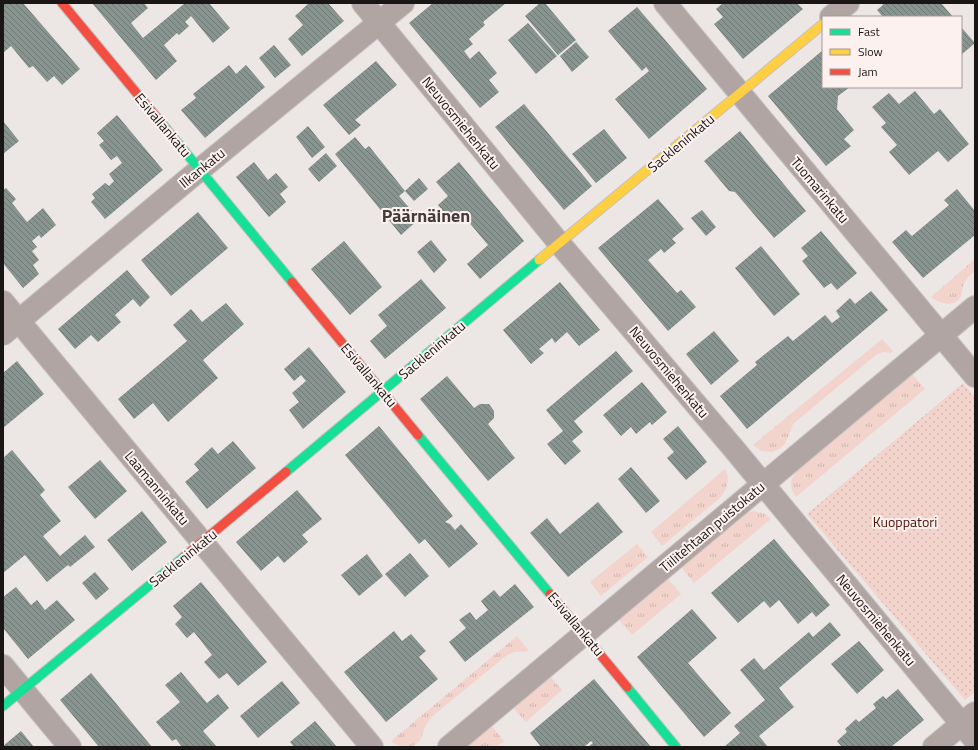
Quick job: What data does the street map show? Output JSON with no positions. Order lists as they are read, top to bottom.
{
  "streets": {
    "street": [
      "Neuvosmiehenkatu",
      "Esivallankatu",
      "Sackleninkatu",
      "Ilkankatu",
      "Tuomarinkatu",
      "Laamanninkatu",
      "Tiilitehtaan puistokatu"
    ]
  },
  "crossings": [
    ["Neuvosmiehenkatu", "Sackleninkatu"],
    ["Neuvosmiehenkatu", "Ilkankatu"],
    ["Neuvosmiehenkatu", "Tiilitehtaan puistokatu"],
    ["Esivallankatu", "Sackleninkatu"],
    ["Esivallankatu", "Ilkankatu"],
    ["Esivallankatu", "Tiilitehtaan puistokatu"],
    ["Sackleninkatu", "Tuomarinkatu"],
    ["Sackleninkatu", "Laamanninkatu"],
    ["Ilkankatu", "Laamanninkatu"],
    ["Tuomarinkatu", "Tiilitehtaan puistokatu"]
  ],
  "districts": ["Päärnäinen"],
  "parks": ["Kuoppatori"],
  "legend": ["Fast", "Slow", "Jam"]
}
